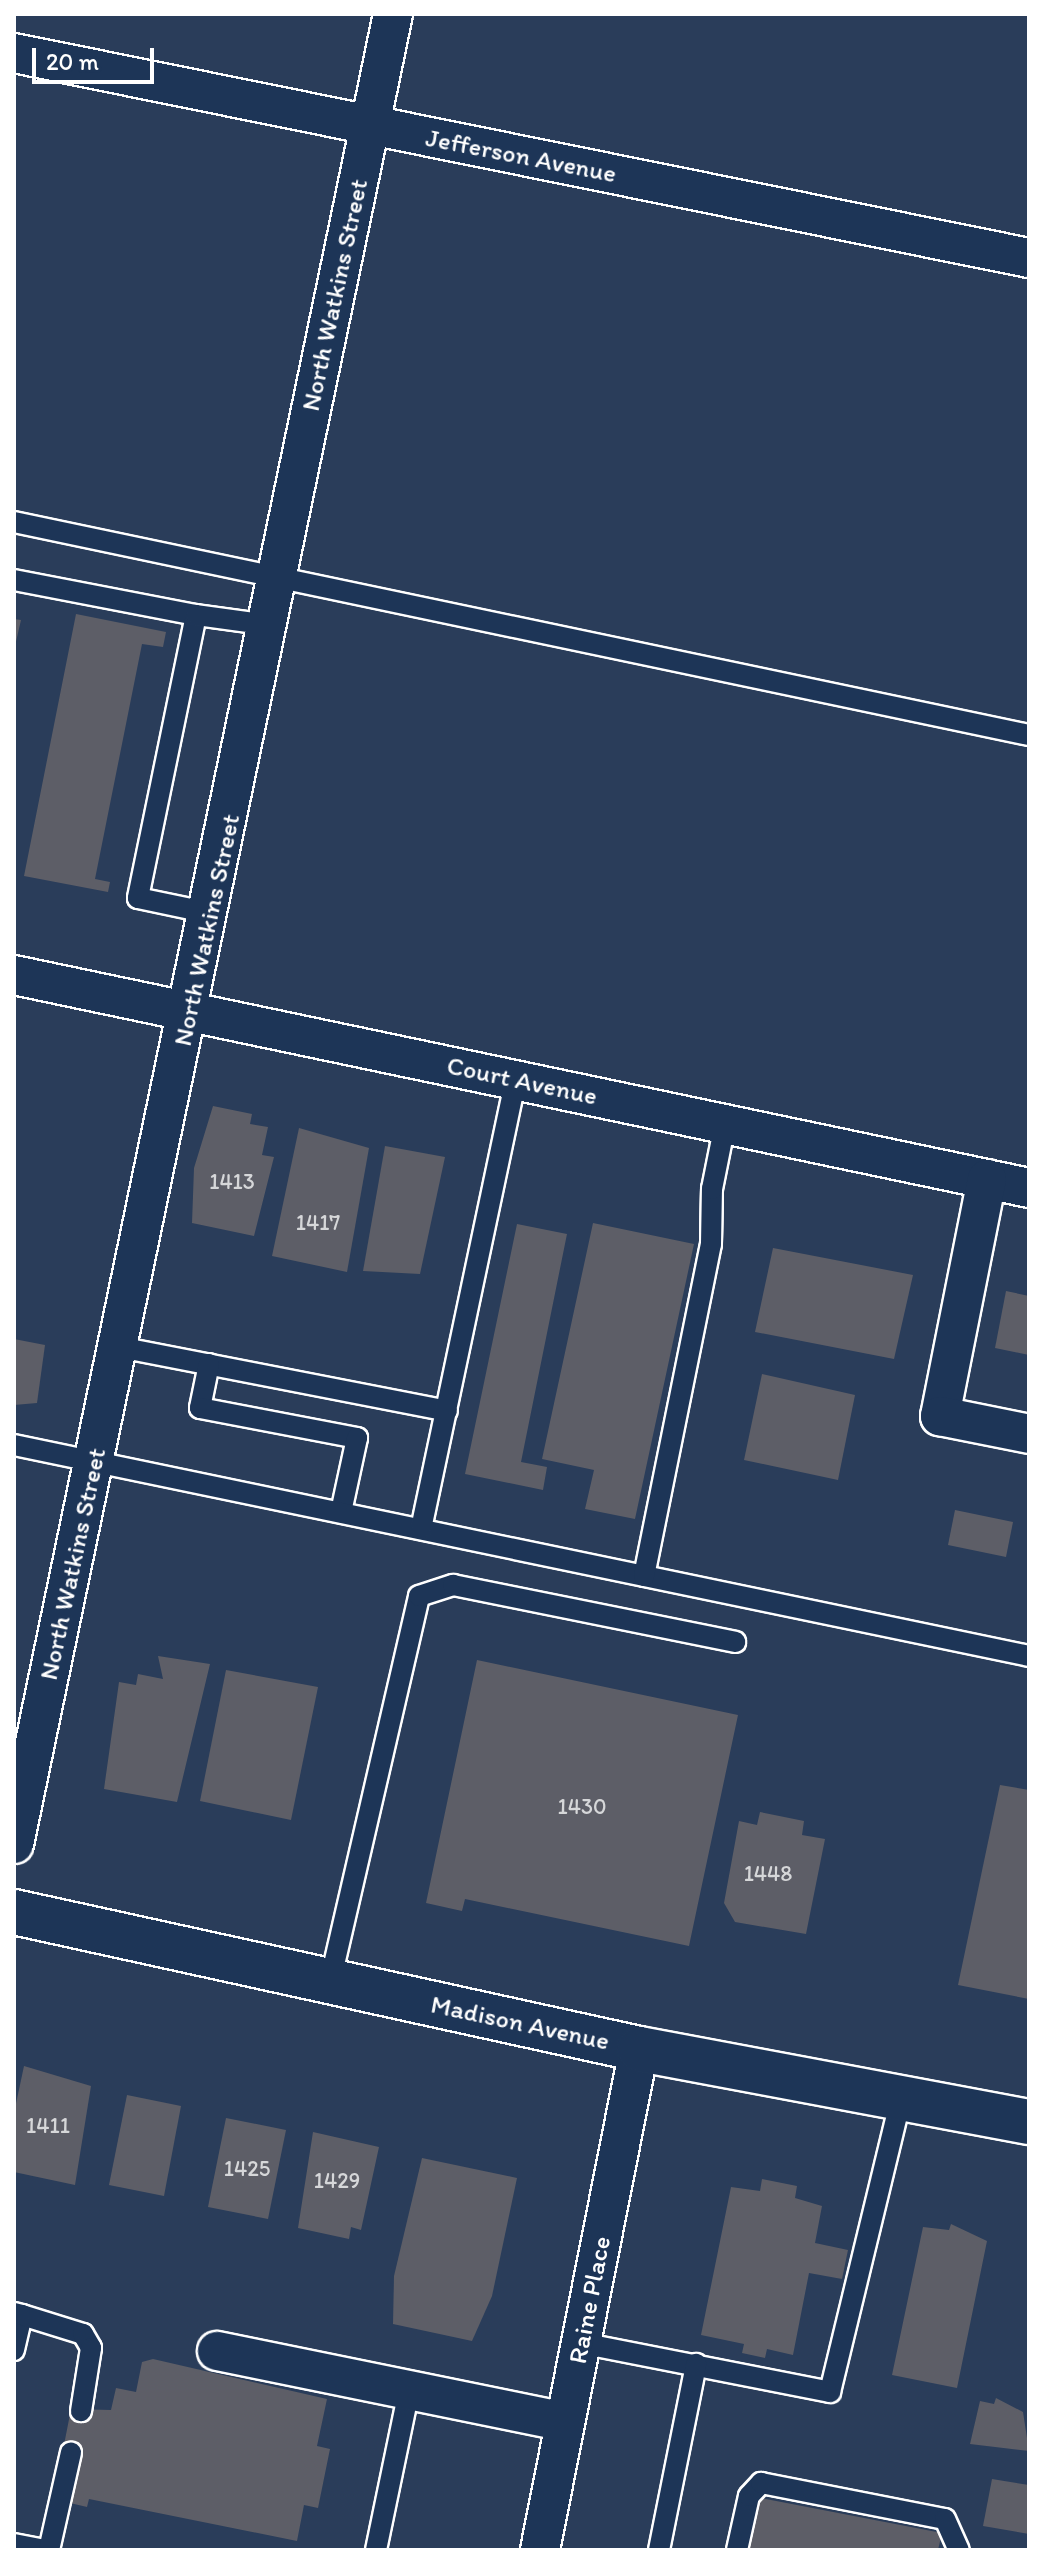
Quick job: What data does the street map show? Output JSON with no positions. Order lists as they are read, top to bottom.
{
  "streets": {
    "street": [
      "Jefferson Avenue",
      "North Watkins Street",
      "Court Avenue",
      "Madison Avenue",
      "Raine Place"
    ]
  },
  "crossings": [
    ["Jefferson Avenue", "North Watkins Street"],
    ["North Watkins Street", "Court Avenue"],
    ["Madison Avenue", "Raine Place"]
  ],
  "house_numbers": [
    "1413",
    "1417",
    "1430",
    "1448",
    "1411",
    "1425",
    "1429"
  ],
  "scale_bar": "20 m"
}
